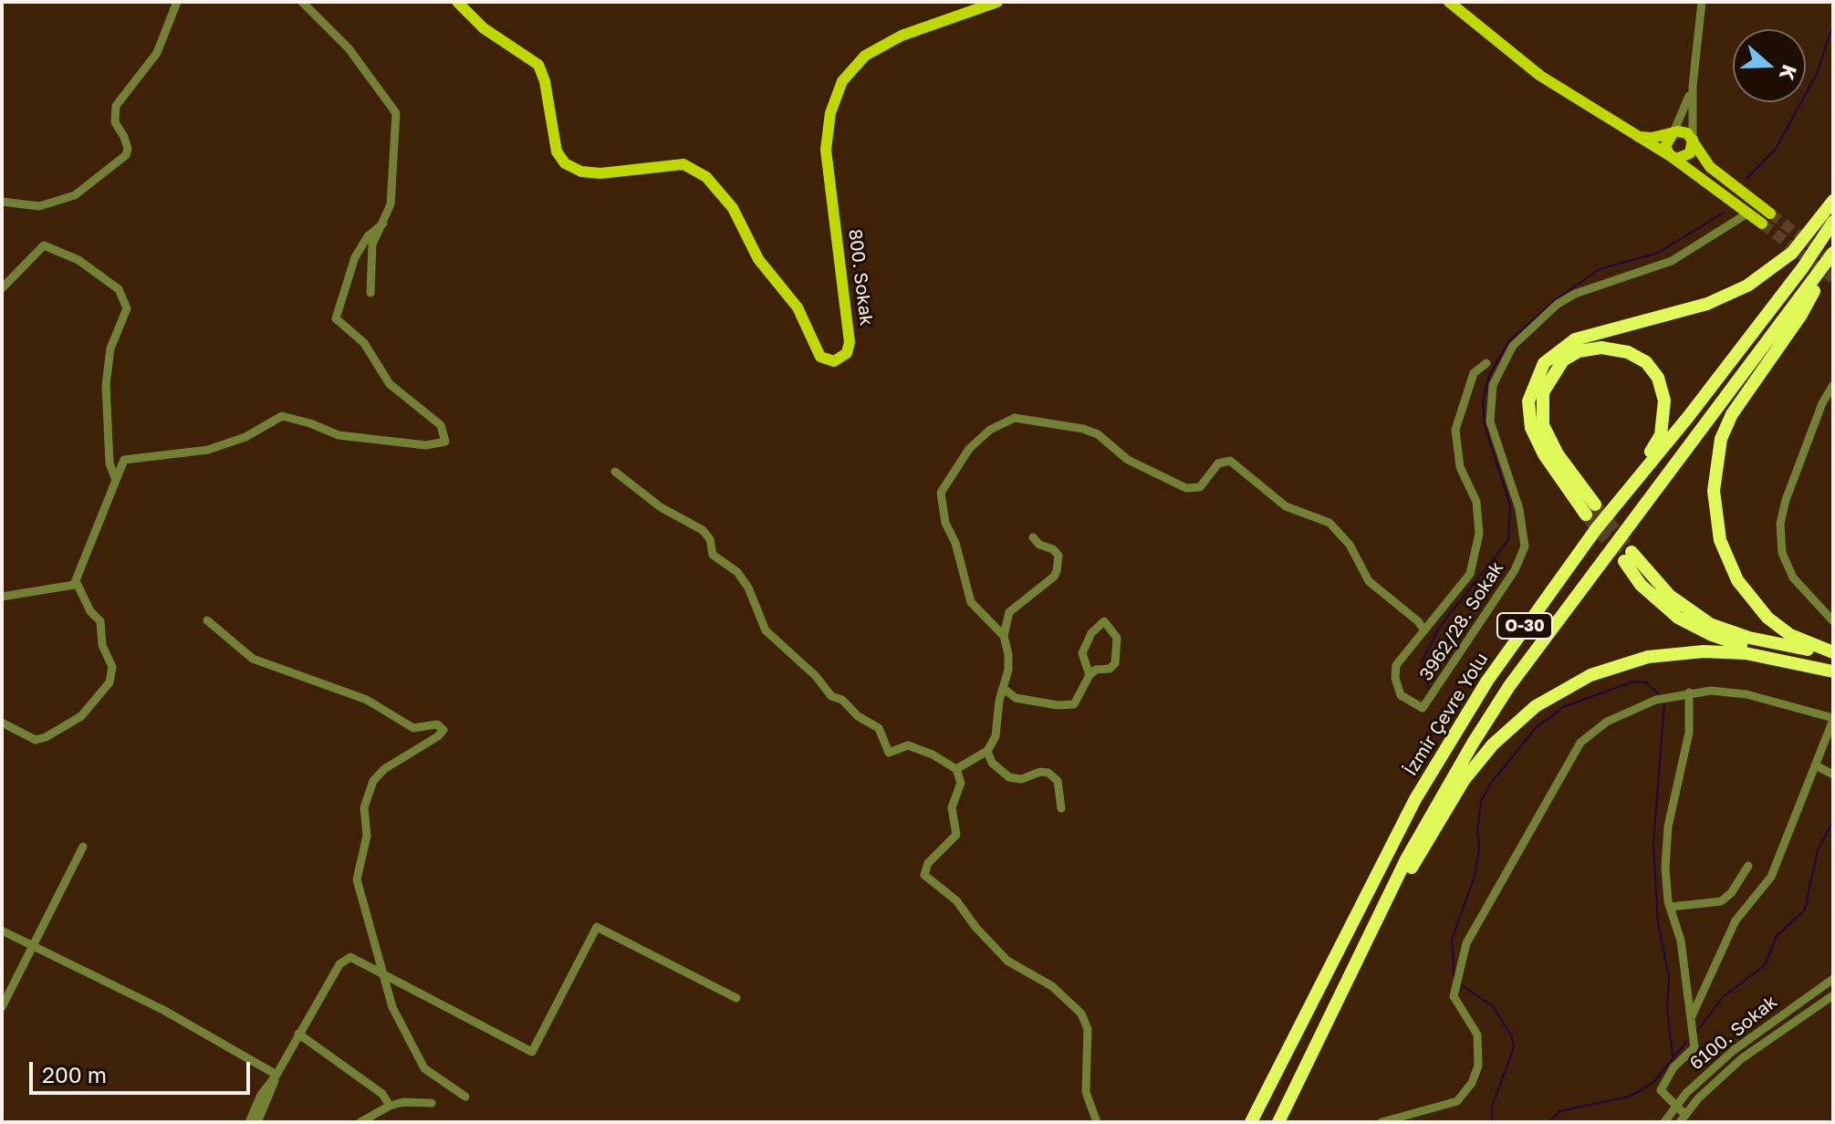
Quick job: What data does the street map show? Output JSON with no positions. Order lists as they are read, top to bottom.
{
  "streets": {
    "highway": ["O-30", "İzmir Çevre Yolu"],
    "main road": ["800. Sokak"],
    "street": ["3962/28. Sokak", "6100. Sokak"]
  },
  "scale_bar": "200 m",
  "north": "right"
}
